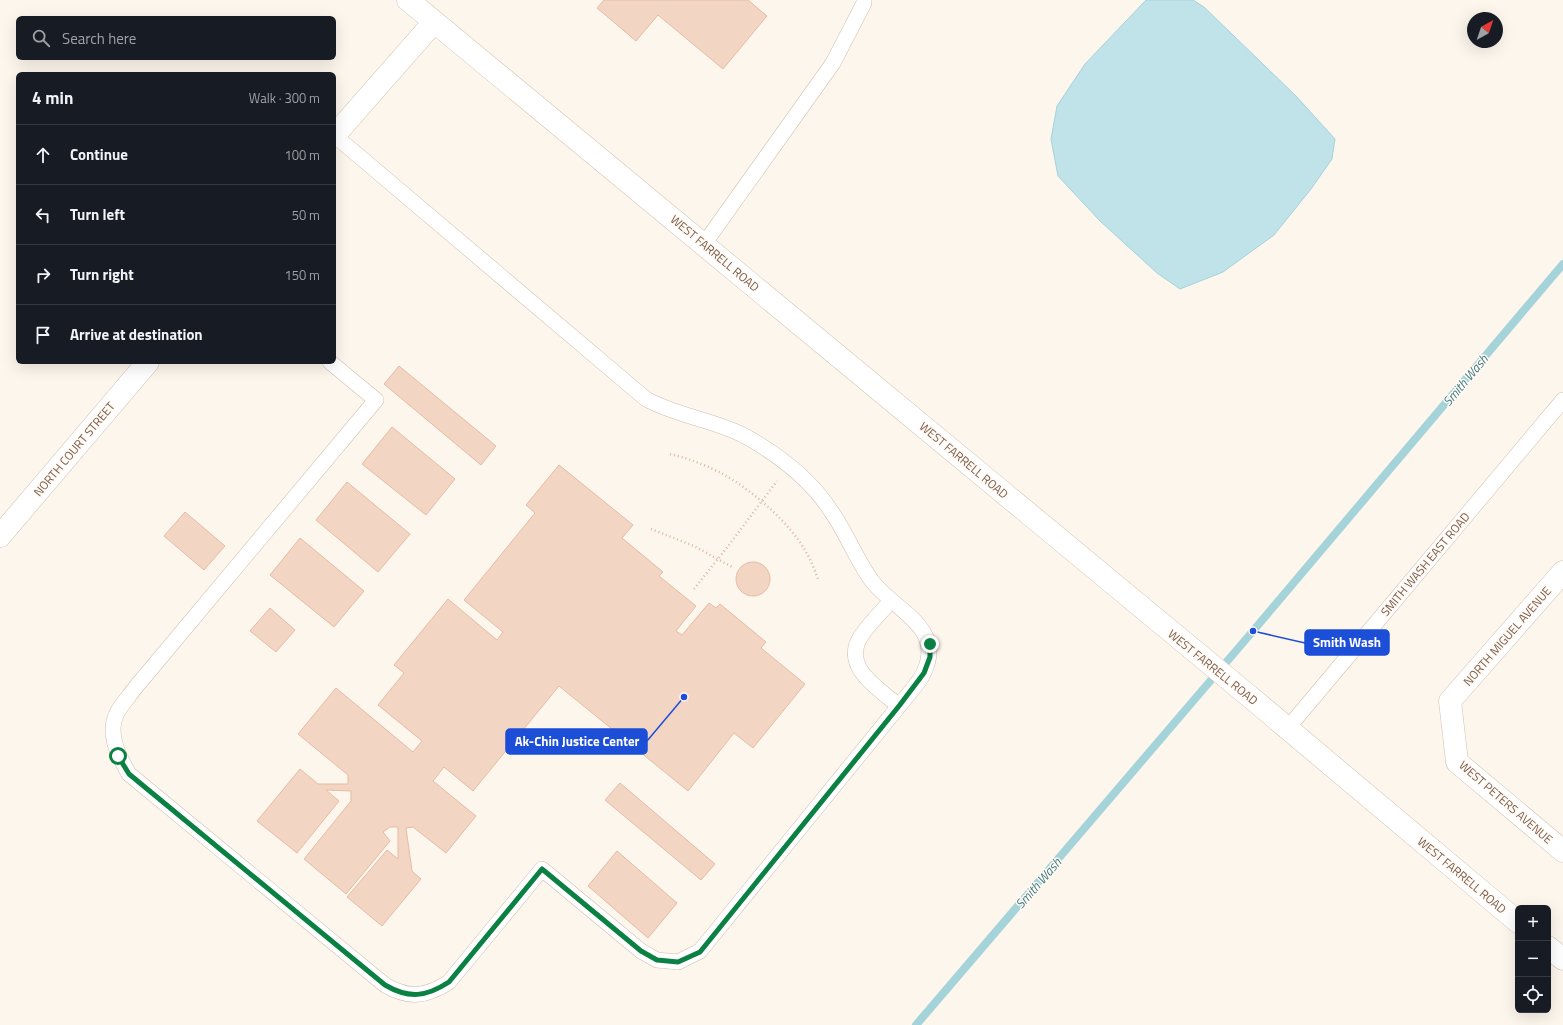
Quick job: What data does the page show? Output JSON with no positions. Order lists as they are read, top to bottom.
{
  "streets": {
    "street": [
      "WEST FARRELL ROAD",
      "NORTH COURT STREET",
      "NORTH MIGUEL AVENUE",
      "WEST PETERS AVENUE"
    ],
    "lane": ["SMITH WASH EAST ROAD"]
  },
  "crossings": [
    ["WEST FARRELL ROAD", "SMITH WASH EAST ROAD"],
    ["NORTH MIGUEL AVENUE", "WEST PETERS AVENUE"]
  ],
  "water": ["Smith Wash"],
  "places": ["Smith Wash", "Ak-Chin Justice Center"],
  "north": "top right",
  "page": {
    "search": "Search here",
    "heading": ["4 min", "Walk · 300 m"],
    "list": [
      ["Continue", "100 m"],
      ["Turn left", "50 m"],
      ["Turn right", "150 m"],
      "Arrive at destination"
    ],
    "map_buttons": ["+", "−"]
  }
}
